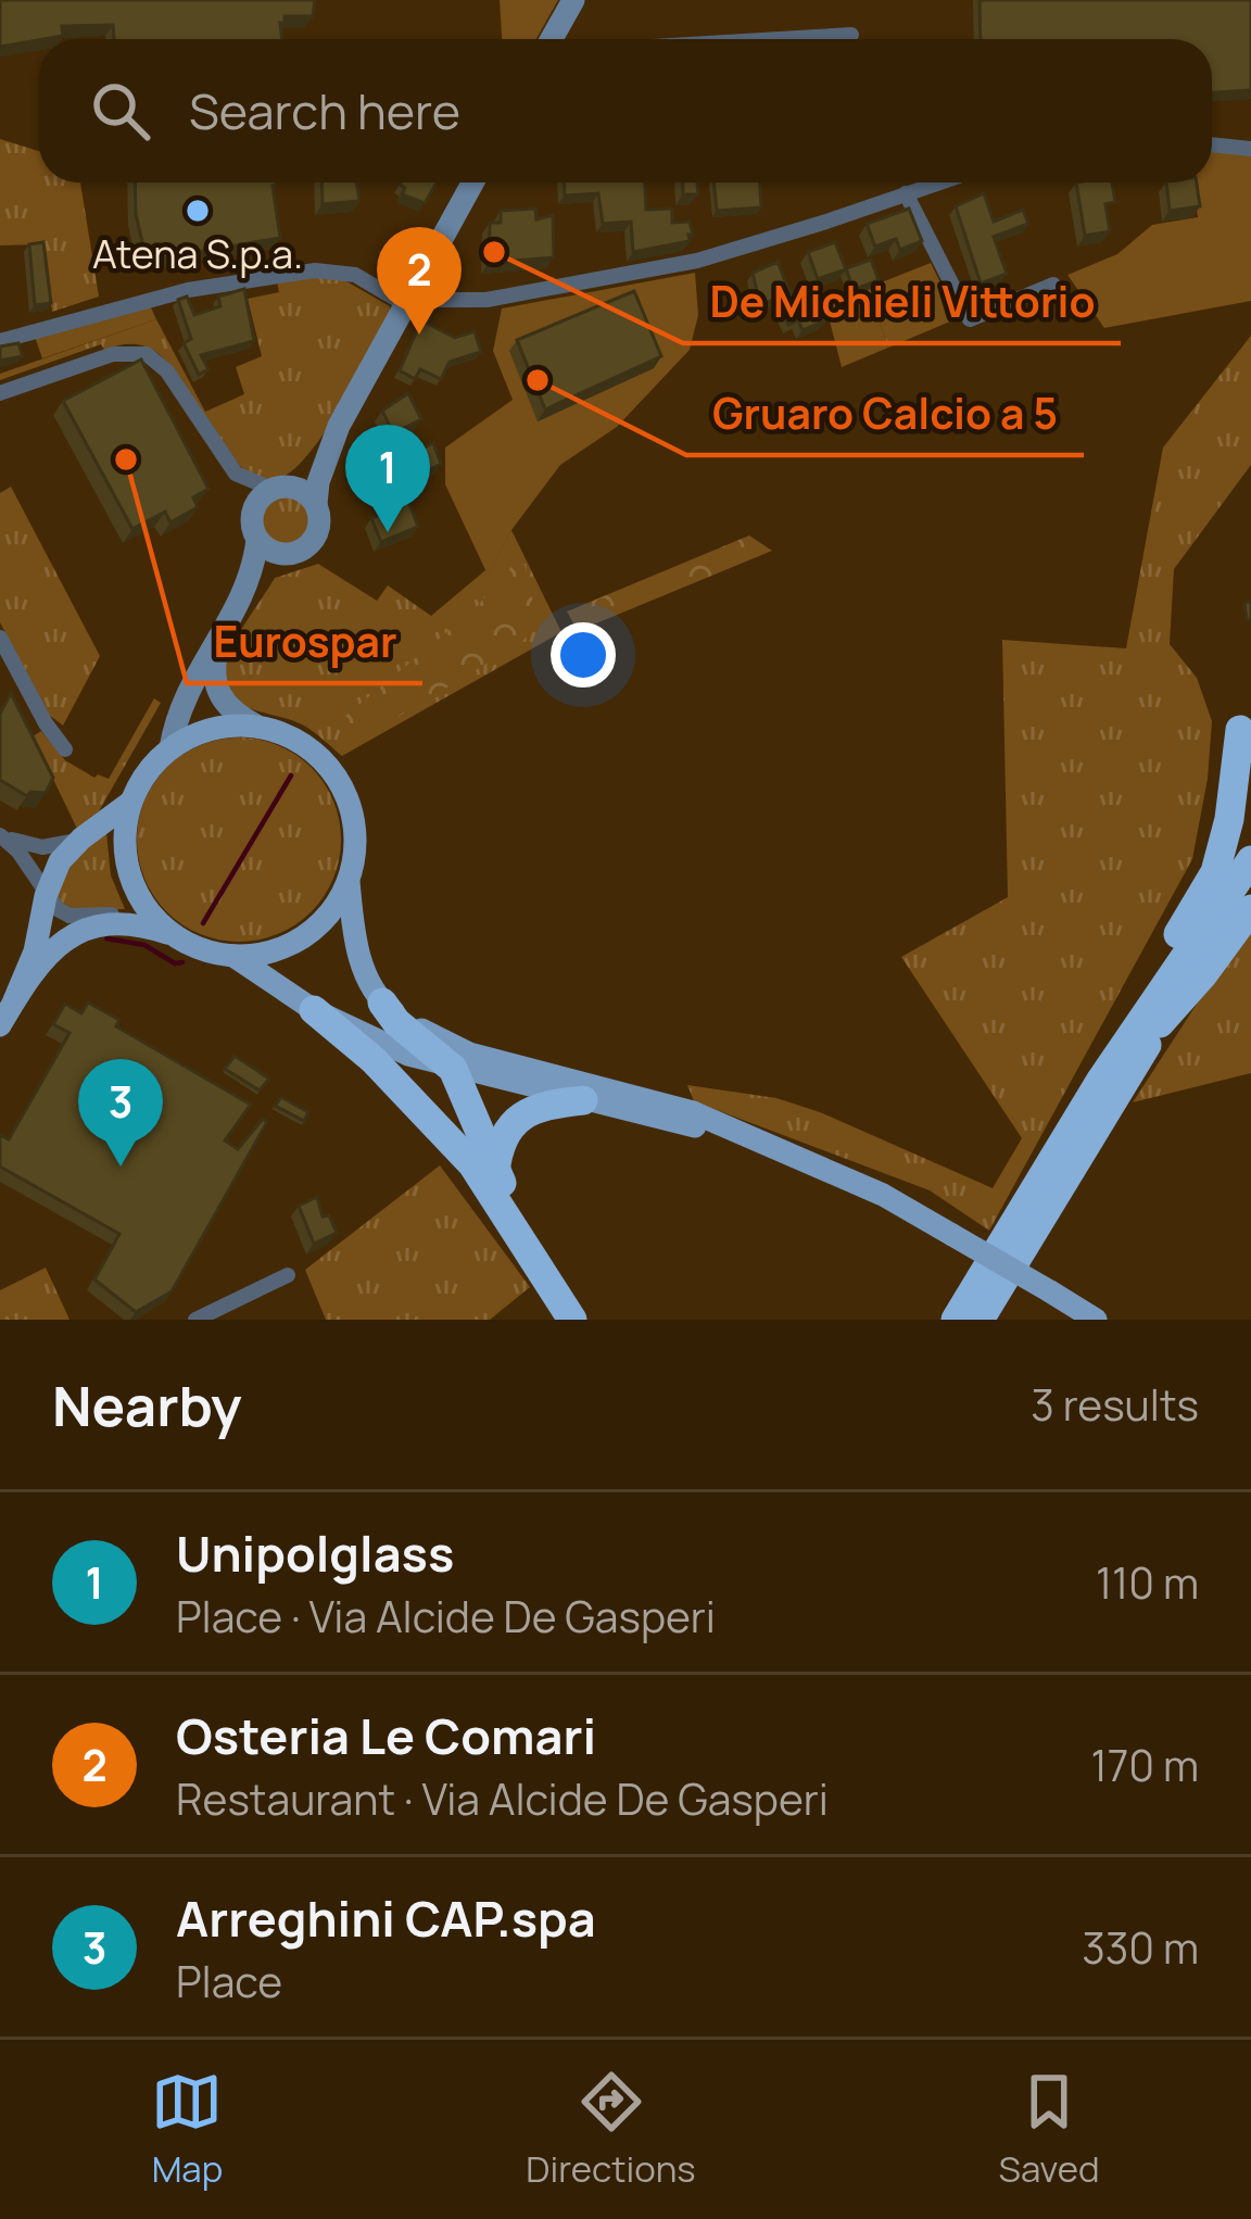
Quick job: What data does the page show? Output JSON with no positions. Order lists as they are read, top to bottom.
{
  "places": [
    "Atena S.p.a.",
    "De Michieli Vittorio",
    "Gruaro Calcio a 5",
    "Eurospar"
  ],
  "page": {
    "search": "Search here",
    "pins": ["2", "1", "3"],
    "heading": ["Nearby", "3 results"],
    "list": [
      {
        "mark": "1",
        "name": "Unipolglass",
        "note": "Place · Via Alcide De Gasperi",
        "value": "110 m"
      },
      {
        "mark": "2",
        "name": "Osteria Le Comari",
        "note": "Restaurant · Via Alcide De Gasperi",
        "value": "170 m"
      },
      {
        "mark": "3",
        "name": "Arreghini CAP.spa",
        "note": "Place",
        "value": "330 m"
      }
    ],
    "nav": ["Map", "Directions", "Saved"]
  }
}
